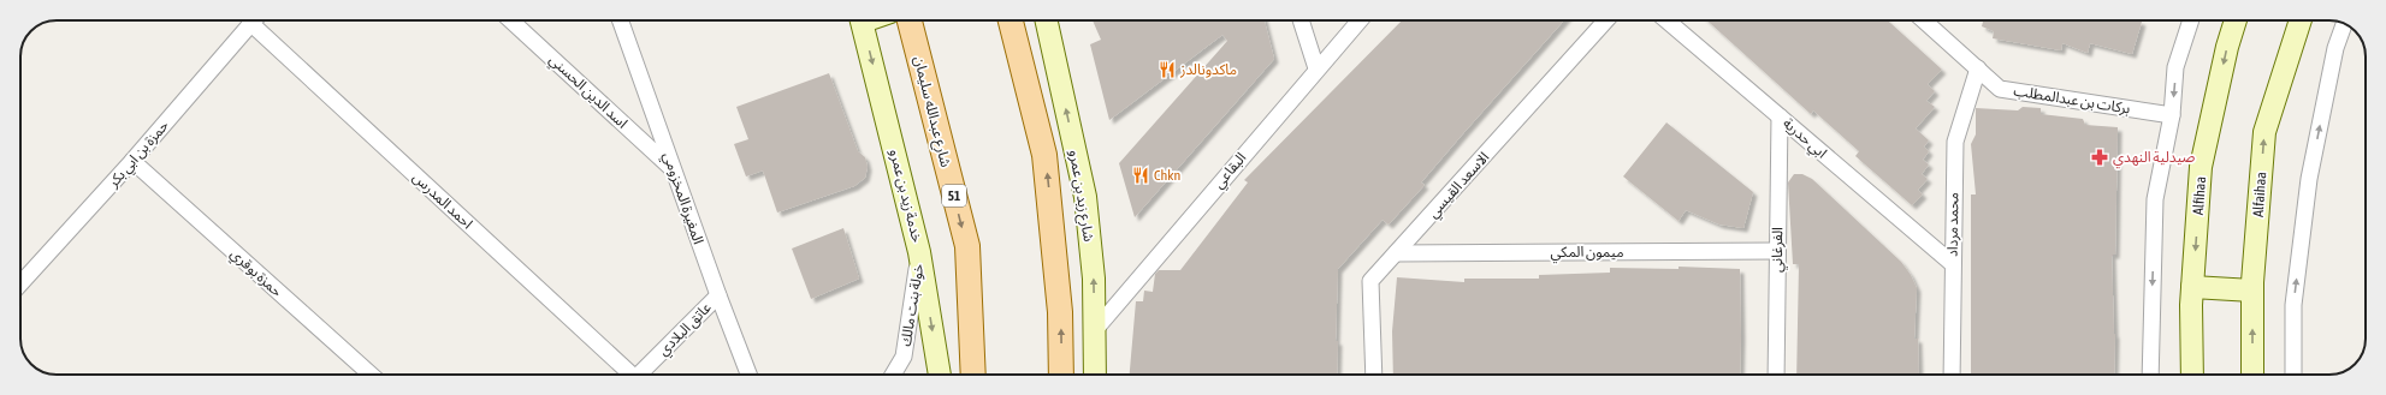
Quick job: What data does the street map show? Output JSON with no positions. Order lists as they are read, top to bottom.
{
  "streets": {
    "main road": ["شارع عبدالله سليمان", "51"],
    "street": [
      "اسد الدين الحسني",
      "بركات بن عبدالمطلب",
      "ابي حدرية",
      "حمزة بن ابي بكر",
      "البقاعي",
      "الاسعد القيسي",
      "Alfaihaa",
      "خدمة زيد بن عمرو",
      "شارع زيد بن عمرو",
      "Alfihaa",
      "المغيرة المخزومي",
      "احمد المدرس",
      "محمد مرداد",
      "الفرغاني",
      "ميمون المكي",
      "حمزة بوقري",
      "خولة بنت مالك",
      "عاتق البلادي"
    ]
  },
  "crossings": [
    ["اسد الدين الحسني", "المغيرة المخزومي"],
    ["بركات بن عبدالمطلب", "محمد مرداد"],
    ["ابي حدرية", "محمد مرداد"],
    ["ابي حدرية", "الفرغاني"],
    ["حمزة بن ابي بكر", "حمزة بوقري"],
    ["البقاعي", "شارع زيد بن عمرو"],
    ["الاسعد القيسي", "ميمون المكي"],
    ["خدمة زيد بن عمرو", "خولة بنت مالك"],
    ["المغيرة المخزومي", "عاتق البلادي"],
    ["الفرغاني", "ميمون المكي"]
  ],
  "one_way": ["خدمة زيد بن عمرو", "شارع زيد بن عمرو"],
  "places": {
    "restaurant": ["ماكدونالدز", "Chkn"],
    "pharmacy": ["صيدلية النهدي"]
  }
}
